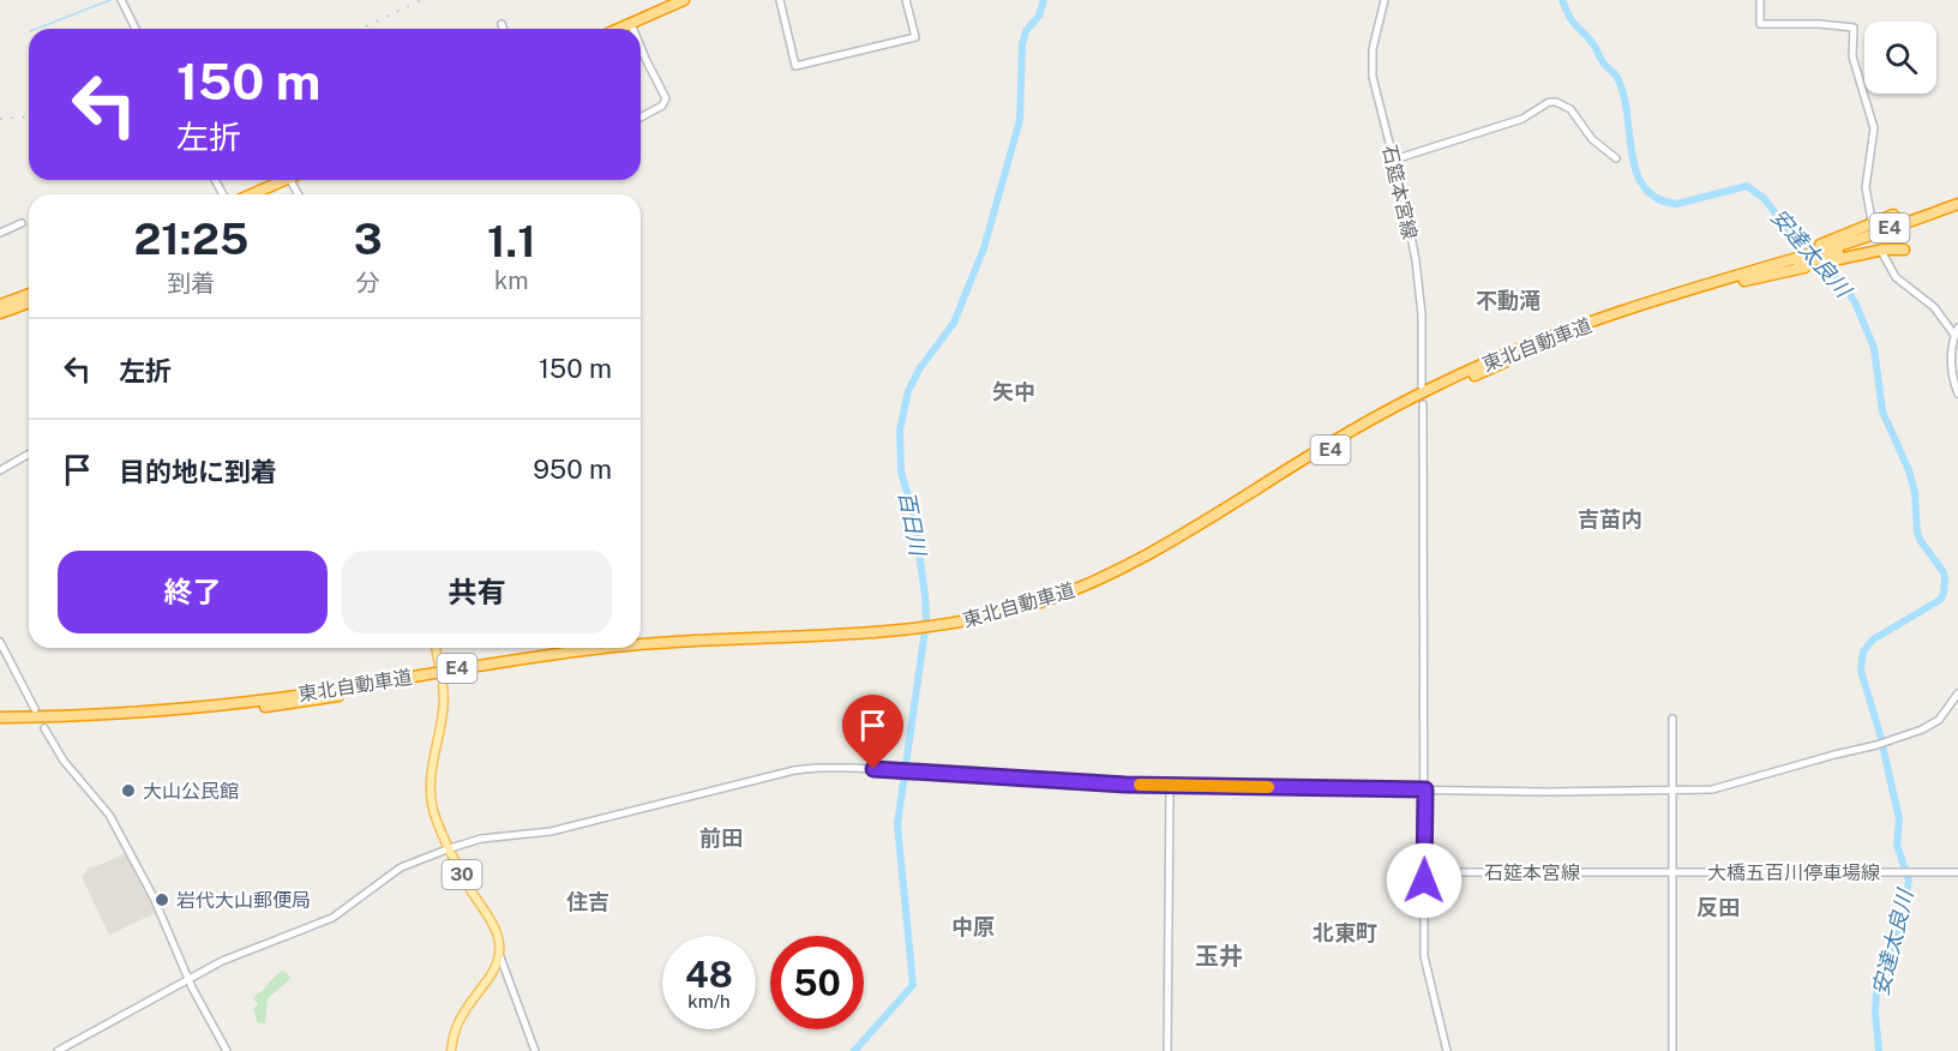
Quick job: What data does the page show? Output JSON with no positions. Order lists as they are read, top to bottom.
{
  "streets": {
    "highway": ["E4", "東北自動車道"],
    "main road": ["30"],
    "street": ["石筵本宮線", "大橋五百川停車場線"]
  },
  "crossings": [
    ["石筵本宮線", "大橋五百川停車場線"]
  ],
  "districts": [
    "不動滝",
    "矢中",
    "吉苗内",
    "前田",
    "住吉",
    "反田",
    "中原",
    "北東町",
    "玉井"
  ],
  "water": ["安達太良川", "百日川"],
  "places": ["大山公民館", "岩代大山郵便局"],
  "page": {
    "turn": ["150 m", "左折"],
    "eta": [
      "21:25",
      "到着",
      "3",
      "分",
      "1.1",
      "km"
    ],
    "list": [
      {
        "name": "左折",
        "value": "150 m"
      },
      {
        "name": "目的地に到着",
        "value": "950 m"
      }
    ],
    "buttons": ["終了", "共有"],
    "speed": "48 km/h",
    "limit": "50"
  }
}
